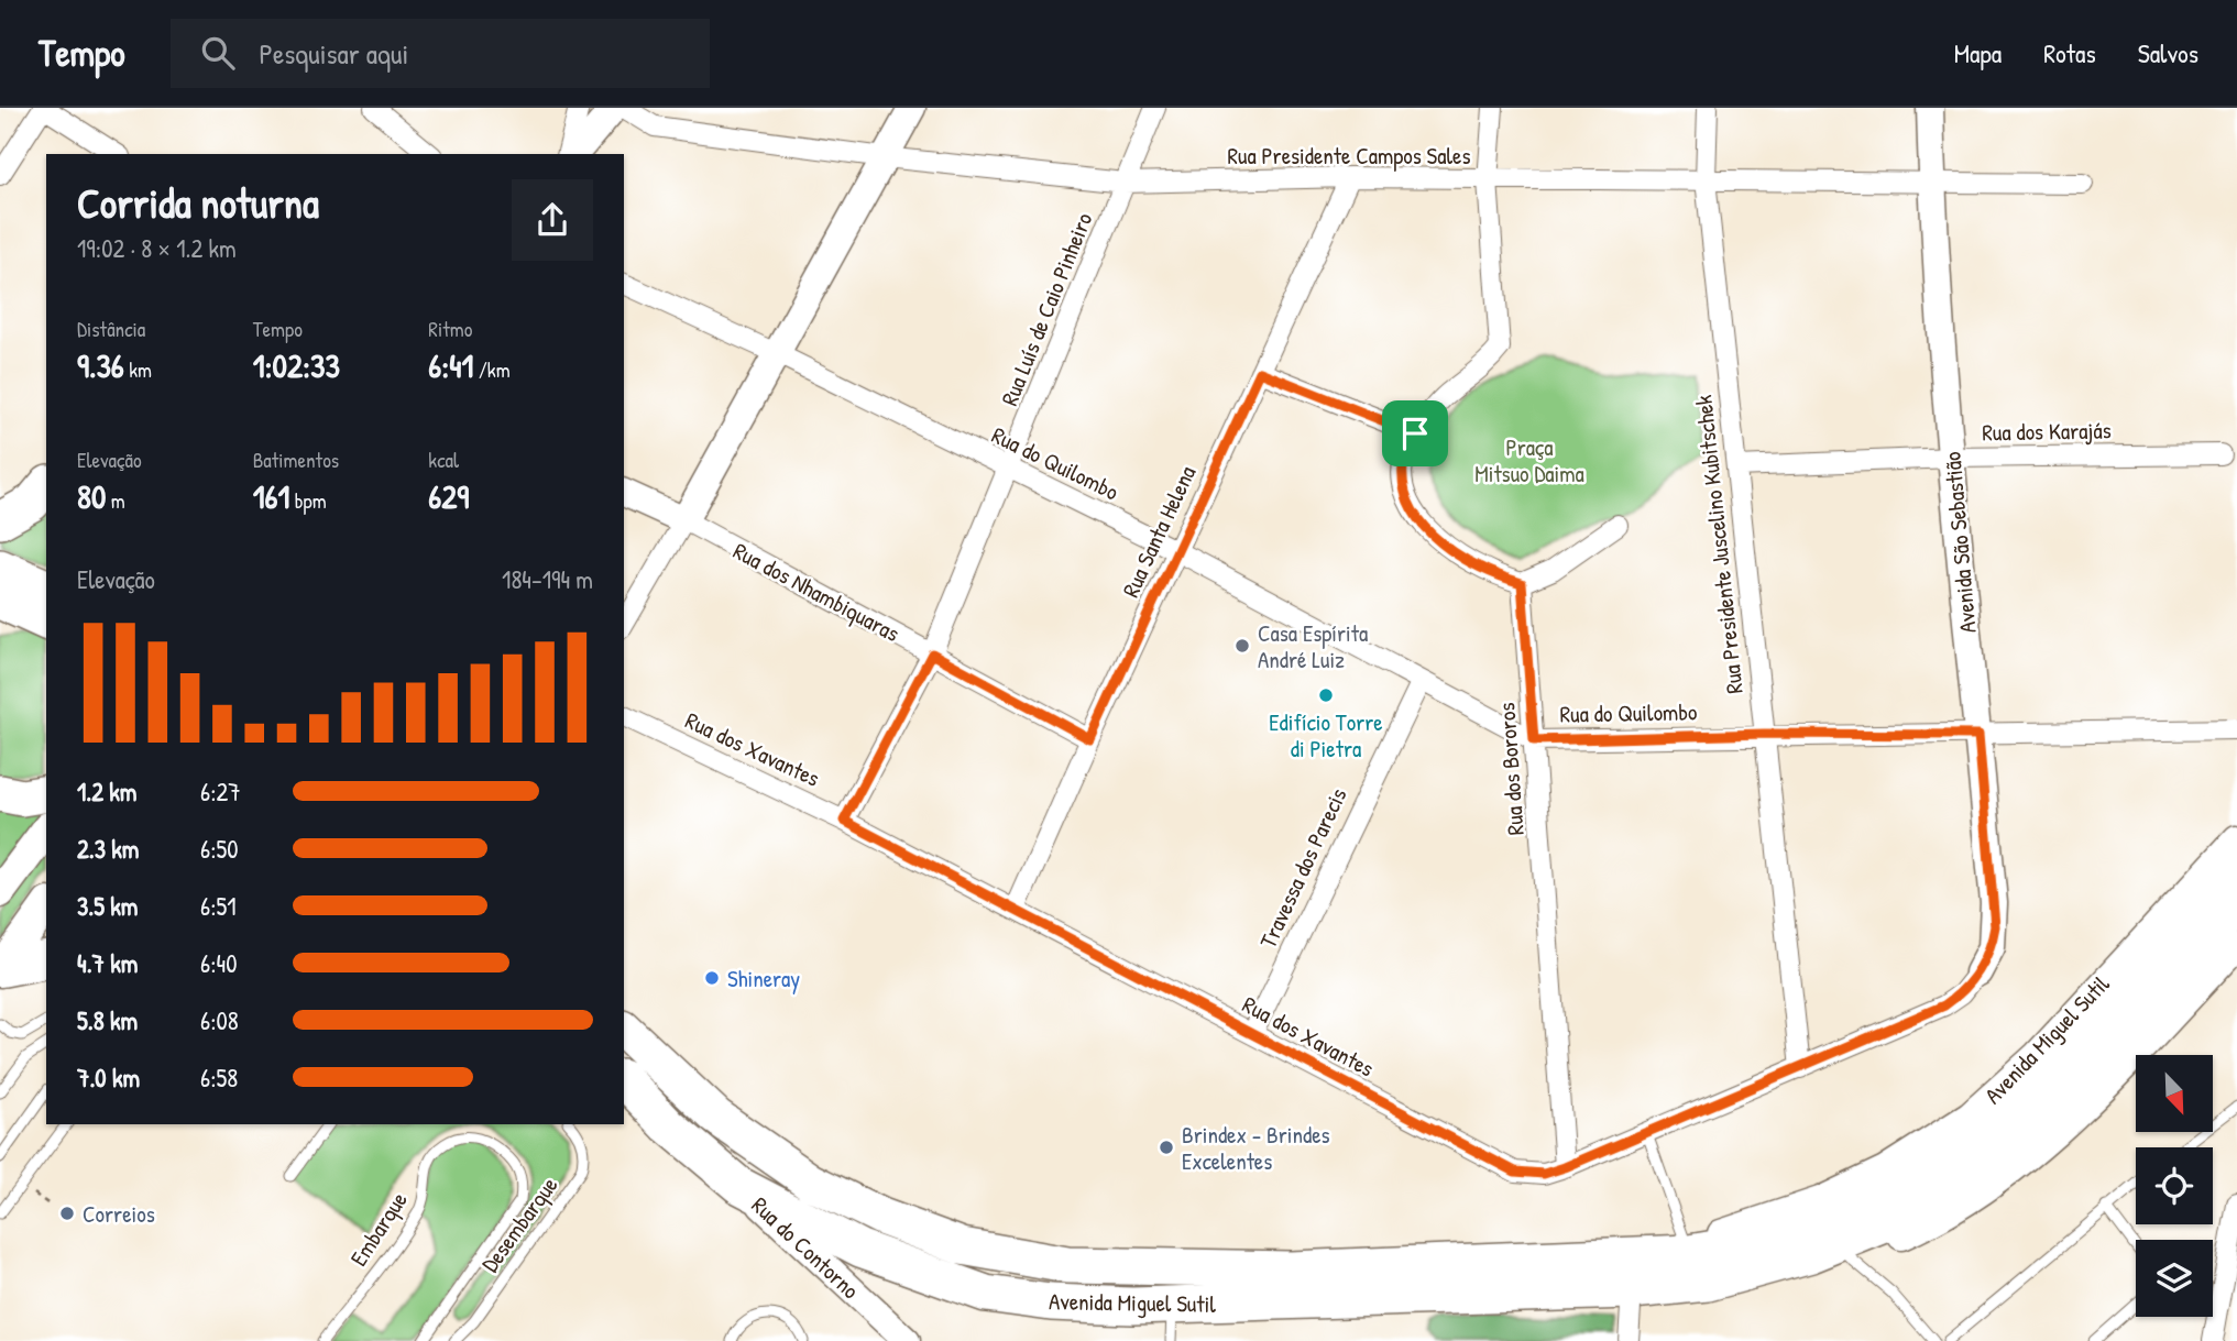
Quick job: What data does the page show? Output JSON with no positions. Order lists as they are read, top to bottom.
{
  "streets": {
    "highway": ["Avenida Miguel Sutil"],
    "main road": ["Avenida São Sebastião", "Rua dos Nhambiquaras", "Rua do Contorno"],
    "street": [
      "Rua Presidente Campos Sales",
      "Rua Luís de Caio Pinheiro",
      "Rua dos Karajás",
      "Rua do Quilombo",
      "Rua Santa Helena",
      "Rua Presidente Juscelino Kubitschek",
      "Rua dos Xavantes",
      "Rua dos Bororos",
      "Travessa dos Parecis"
    ],
    "lane": ["Desembarque", "Embarque"]
  },
  "crossings": [
    ["Rua Presidente Campos Sales", "Rua Luís de Caio Pinheiro"],
    ["Rua Presidente Campos Sales", "Rua Santa Helena"],
    ["Rua Presidente Campos Sales", "Avenida São Sebastião"],
    ["Rua Presidente Campos Sales", "Rua Presidente Juscelino Kubitschek"],
    ["Rua Luís de Caio Pinheiro", "Rua do Quilombo"],
    ["Rua Luís de Caio Pinheiro", "Rua dos Nhambiquaras"],
    ["Rua Luís de Caio Pinheiro", "Rua dos Xavantes"],
    ["Rua dos Karajás", "Avenida São Sebastião"],
    ["Rua dos Karajás", "Rua Presidente Juscelino Kubitschek"],
    ["Rua do Quilombo", "Rua Santa Helena"],
    ["Rua do Quilombo", "Avenida São Sebastião"],
    ["Rua do Quilombo", "Rua Presidente Juscelino Kubitschek"],
    ["Rua do Quilombo", "Rua dos Bororos"],
    ["Rua do Quilombo", "Travessa dos Parecis"],
    ["Rua Santa Helena", "Rua dos Nhambiquaras"],
    ["Rua Santa Helena", "Rua dos Xavantes"],
    ["Avenida São Sebastião", "Rua dos Xavantes"],
    ["Rua Presidente Juscelino Kubitschek", "Rua dos Xavantes"],
    ["Rua dos Xavantes", "Rua dos Bororos"],
    ["Rua dos Xavantes", "Travessa dos Parecis"],
    ["Avenida Miguel Sutil", "Rua do Contorno"]
  ],
  "parks": ["Praça Mitsuo Daima"],
  "places": [
    "Casa Espírita André Luiz",
    "Edifício Torre di Pietra",
    "Shineray",
    "Brindex - Brindes Excelentes",
    "Correios"
  ],
  "north": "bottom right",
  "page": {
    "header": "Tempo",
    "search": "Pesquisar aqui",
    "nav": ["Mapa", "Rotas", "Salvos"],
    "heading": ["Corrida noturna", "19:02 · 8 × 1.2 km"],
    "stats": [
      ["Distância", "9.36 km"],
      ["Tempo", "1:02:33"],
      ["Ritmo", "6:41 /km"],
      ["Elevação", "80 m"],
      ["Batimentos", "161 bpm"],
      ["kcal", "629"]
    ],
    "chart": ["Elevação", "184–194 m"],
    "list": [
      {
        "name": "1.2 km",
        "note": "6:27"
      },
      {
        "name": "2.3 km",
        "note": "6:50"
      },
      {
        "name": "3.5 km",
        "note": "6:51"
      },
      {
        "name": "4.7 km",
        "note": "6:40"
      },
      {
        "name": "5.8 km",
        "note": "6:08"
      },
      {
        "name": "7.0 km",
        "note": "6:58"
      }
    ]
  }
}
